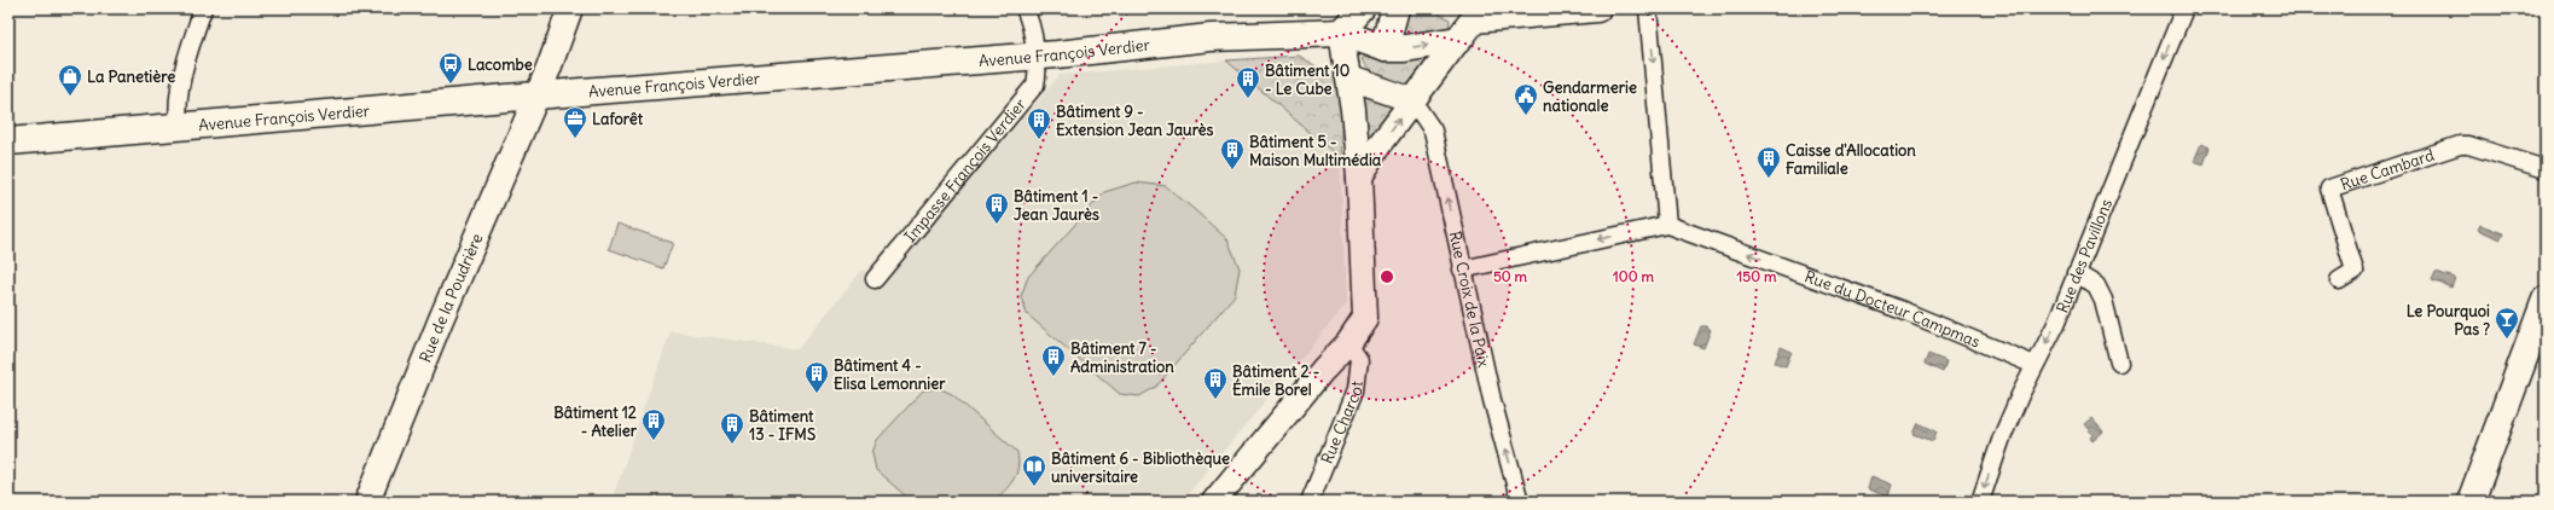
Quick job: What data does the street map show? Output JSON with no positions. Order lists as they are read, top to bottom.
{
  "streets": {
    "main road": ["Avenue François Verdier", "Rue de la Poudrière"],
    "street": [
      "Rue Cambard",
      "Impasse François Verdier",
      "Rue des Pavillons",
      "Rue Croix de la Paix",
      "Rue du Docteur Campmas",
      "Rue Charcot"
    ]
  },
  "crossings": [
    ["Avenue François Verdier", "Impasse François Verdier"],
    ["Avenue François Verdier", "Rue de la Poudrière"],
    ["Rue des Pavillons", "Rue du Docteur Campmas"]
  ],
  "one_way": ["Rue des Pavillons", "Rue Croix de la Paix", "Rue du Docteur Campmas"],
  "places": {
    "bus stop": ["Lacombe"],
    "shop": ["La Panetière"],
    "building": [
      "Bâtiment 10 - Le Cube",
      "Bâtiment 9 - Extension Jean Jaurès",
      "Bâtiment 5 - Maison Multimédia",
      "Caisse d'Allocation Familiale",
      "Bâtiment 1 - Jean Jaurès",
      "Bâtiment 7 - Administration",
      "Bâtiment 4 - Elisa Lemonnier",
      "Bâtiment 2 - Émile Borel",
      "Bâtiment 12 - Atelier",
      "Bâtiment 13 - IFMS"
    ],
    "public building": ["Gendarmerie nationale"],
    "office": ["Laforêt"],
    "bar": ["Le Pourquoi Pas ?"],
    "library": ["Bâtiment 6 - Bibliothèque universitaire"]
  },
  "rings": ["50 m", "100 m", "150 m"]
}
